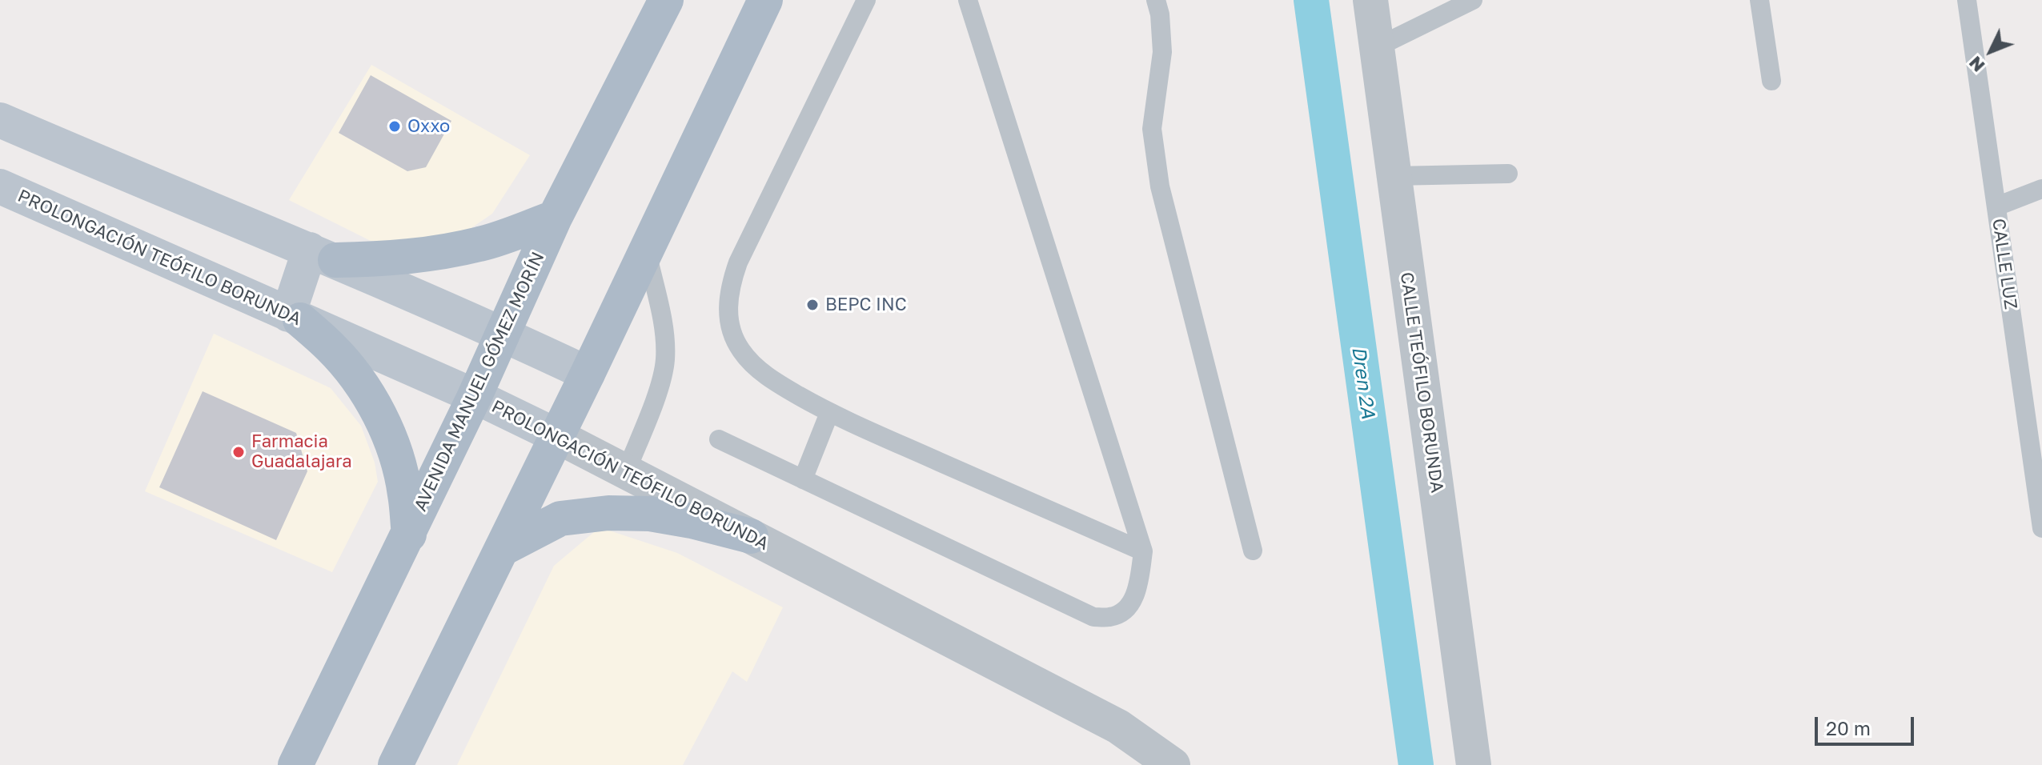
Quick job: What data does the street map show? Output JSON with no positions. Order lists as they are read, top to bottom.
{
  "streets": {
    "main road": ["AVENIDA MANUEL GÓMEZ MORÍN"],
    "street": ["PROLONGACIÓN TEÓFILO BORUNDA", "CALLE TEÓFILO BORUNDA"],
    "lane": ["CALLE LUZ"]
  },
  "crossings": [
    ["PROLONGACIÓN TEÓFILO BORUNDA", "AVENIDA MANUEL GÓMEZ MORÍN"]
  ],
  "water": ["Dren 2A"],
  "places": ["Oxxo", "BEPC INC", "Farmacia Guadalajara"],
  "scale_bar": "20 m",
  "north": "bottom left"
}
